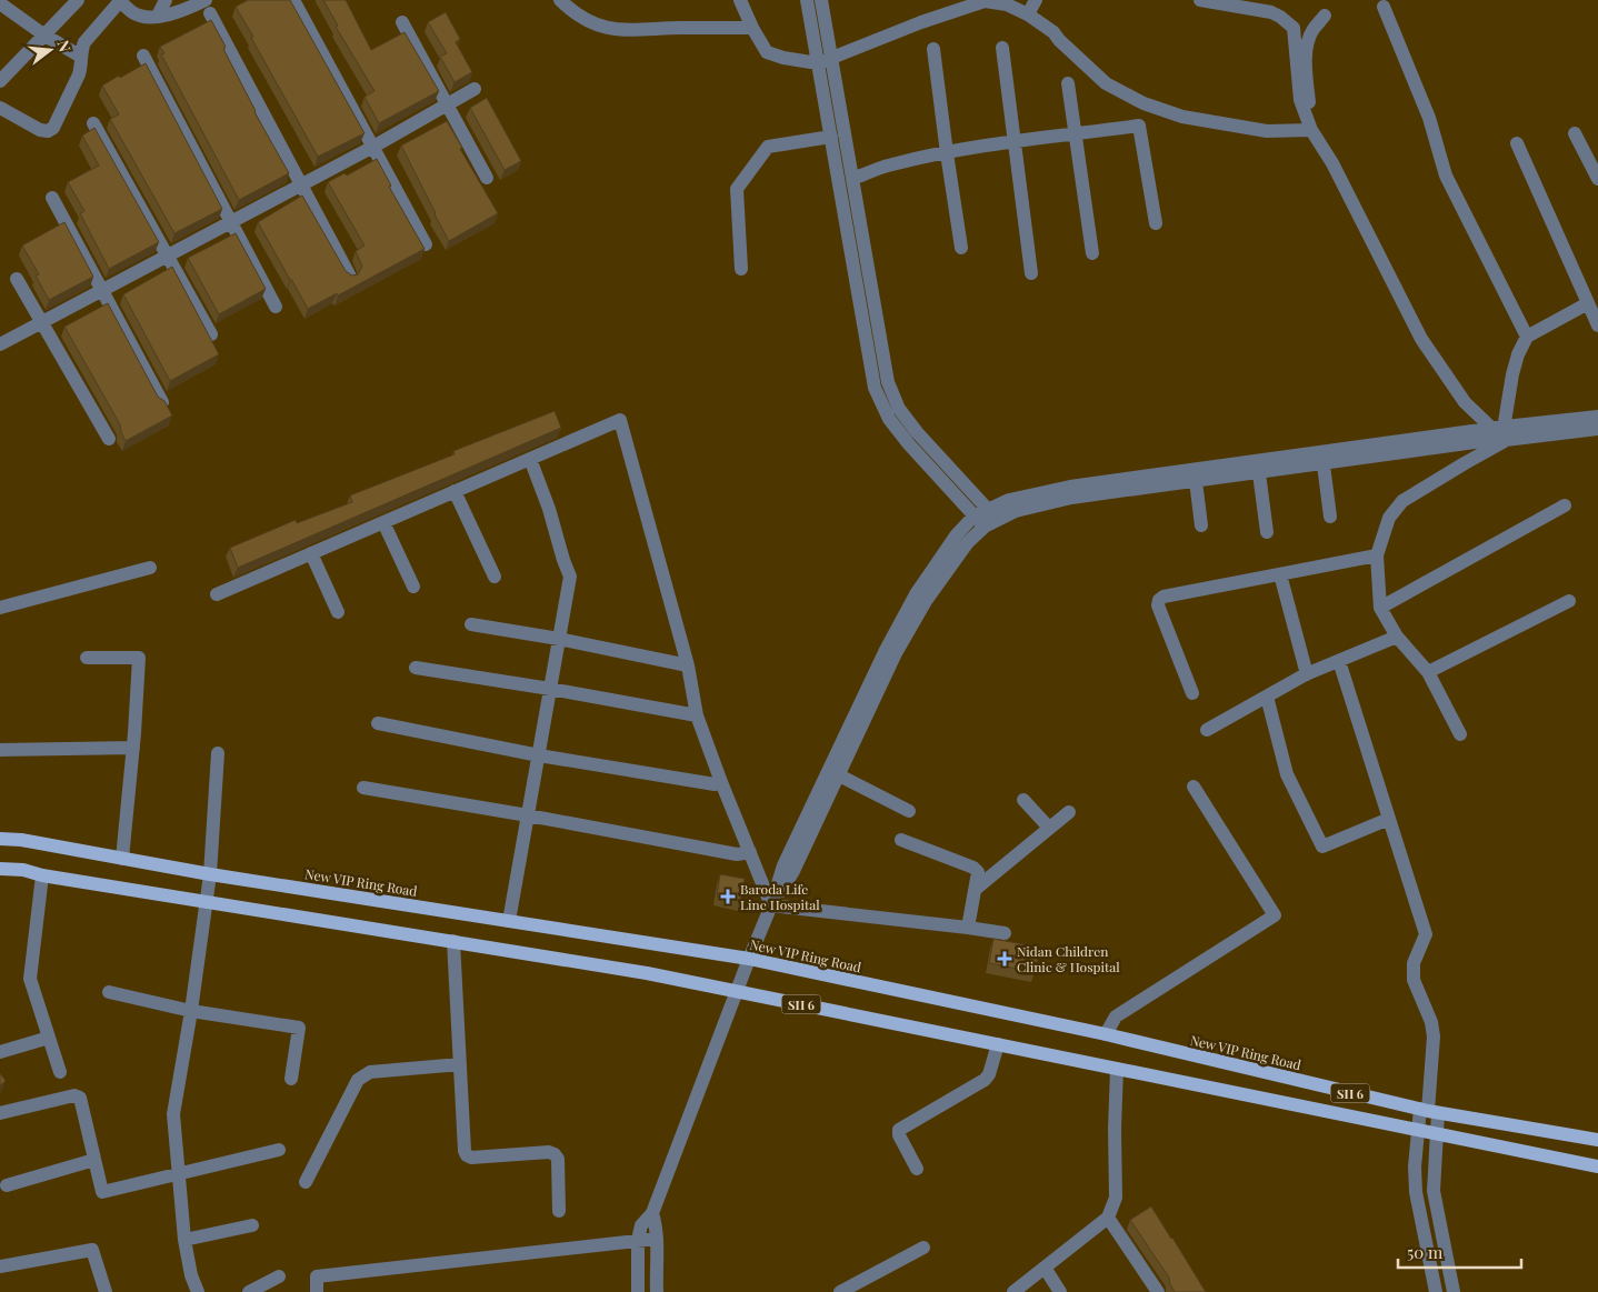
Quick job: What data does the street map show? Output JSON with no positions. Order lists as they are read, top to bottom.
{
  "streets": {
    "main road": ["New VIP Ring Road", "SH 6"]
  },
  "places": {
    "health": ["Baroda Life Line Hospital", "Nidan Children Clinic & Hospital"]
  },
  "scale_bar": "50 m",
  "north": "right"
}
